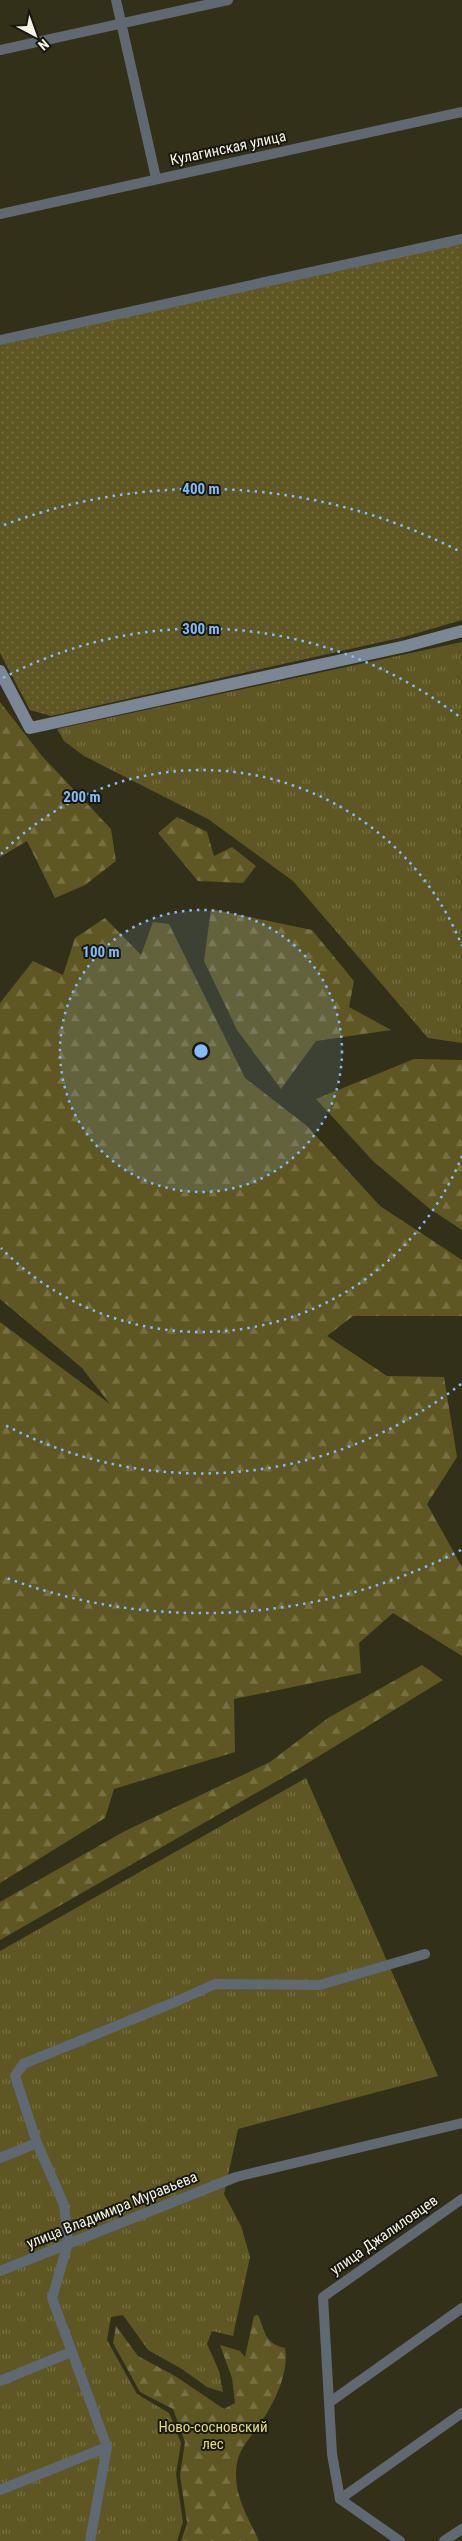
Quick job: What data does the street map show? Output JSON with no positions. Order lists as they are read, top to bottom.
{
  "streets": {
    "street": ["Кулагинская улица", "улица Владимира Муравьева", "улица Джалиловцев"]
  },
  "parks": ["Ново-сосновский лес"],
  "north": "bottom right",
  "rings": [
    "400 m",
    "300 m",
    "200 m",
    "100 m"
  ]
}
